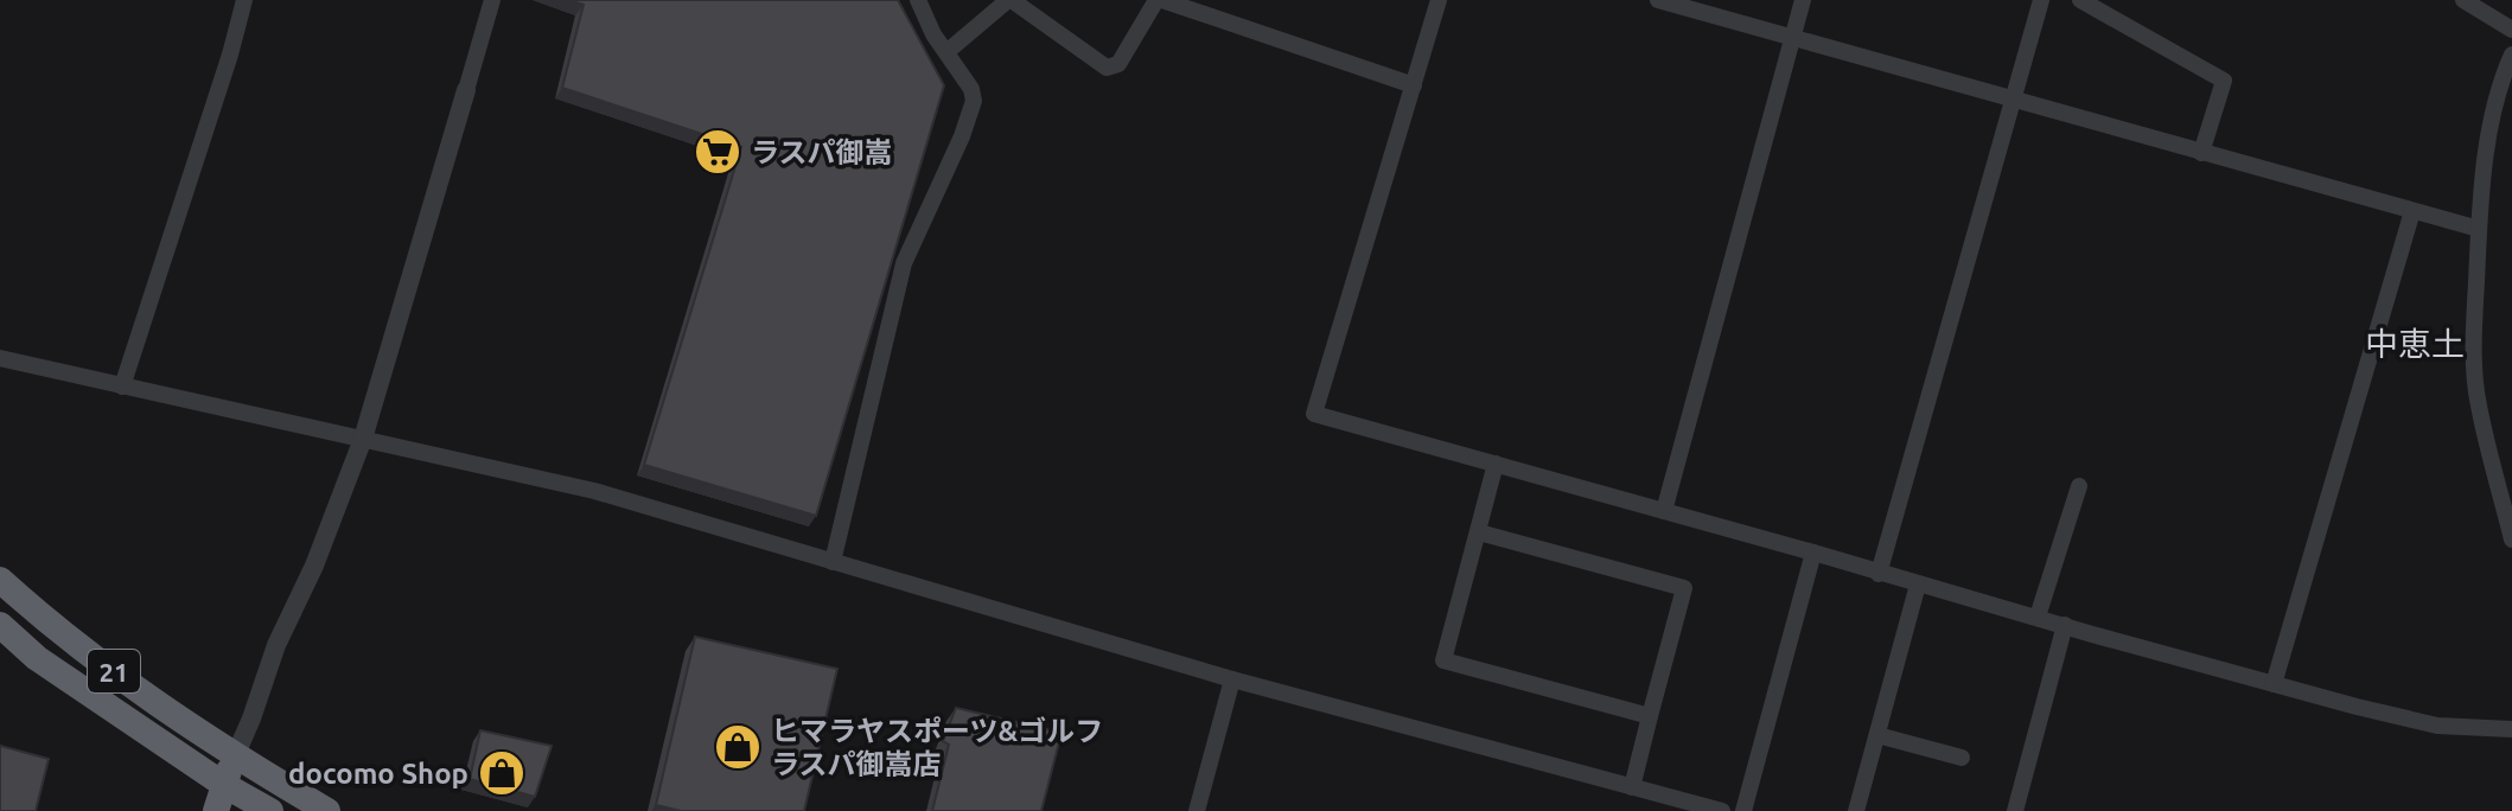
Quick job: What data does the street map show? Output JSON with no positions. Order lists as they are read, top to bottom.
{
  "streets": {
    "highway": ["21"]
  },
  "districts": ["中恵土"],
  "places": {
    "supermarket": ["ラスパ御嵩"],
    "shop": ["ヒマラヤスポーツ&ゴルフ ラスパ御嵩店", "docomo Shop"]
  }
}
